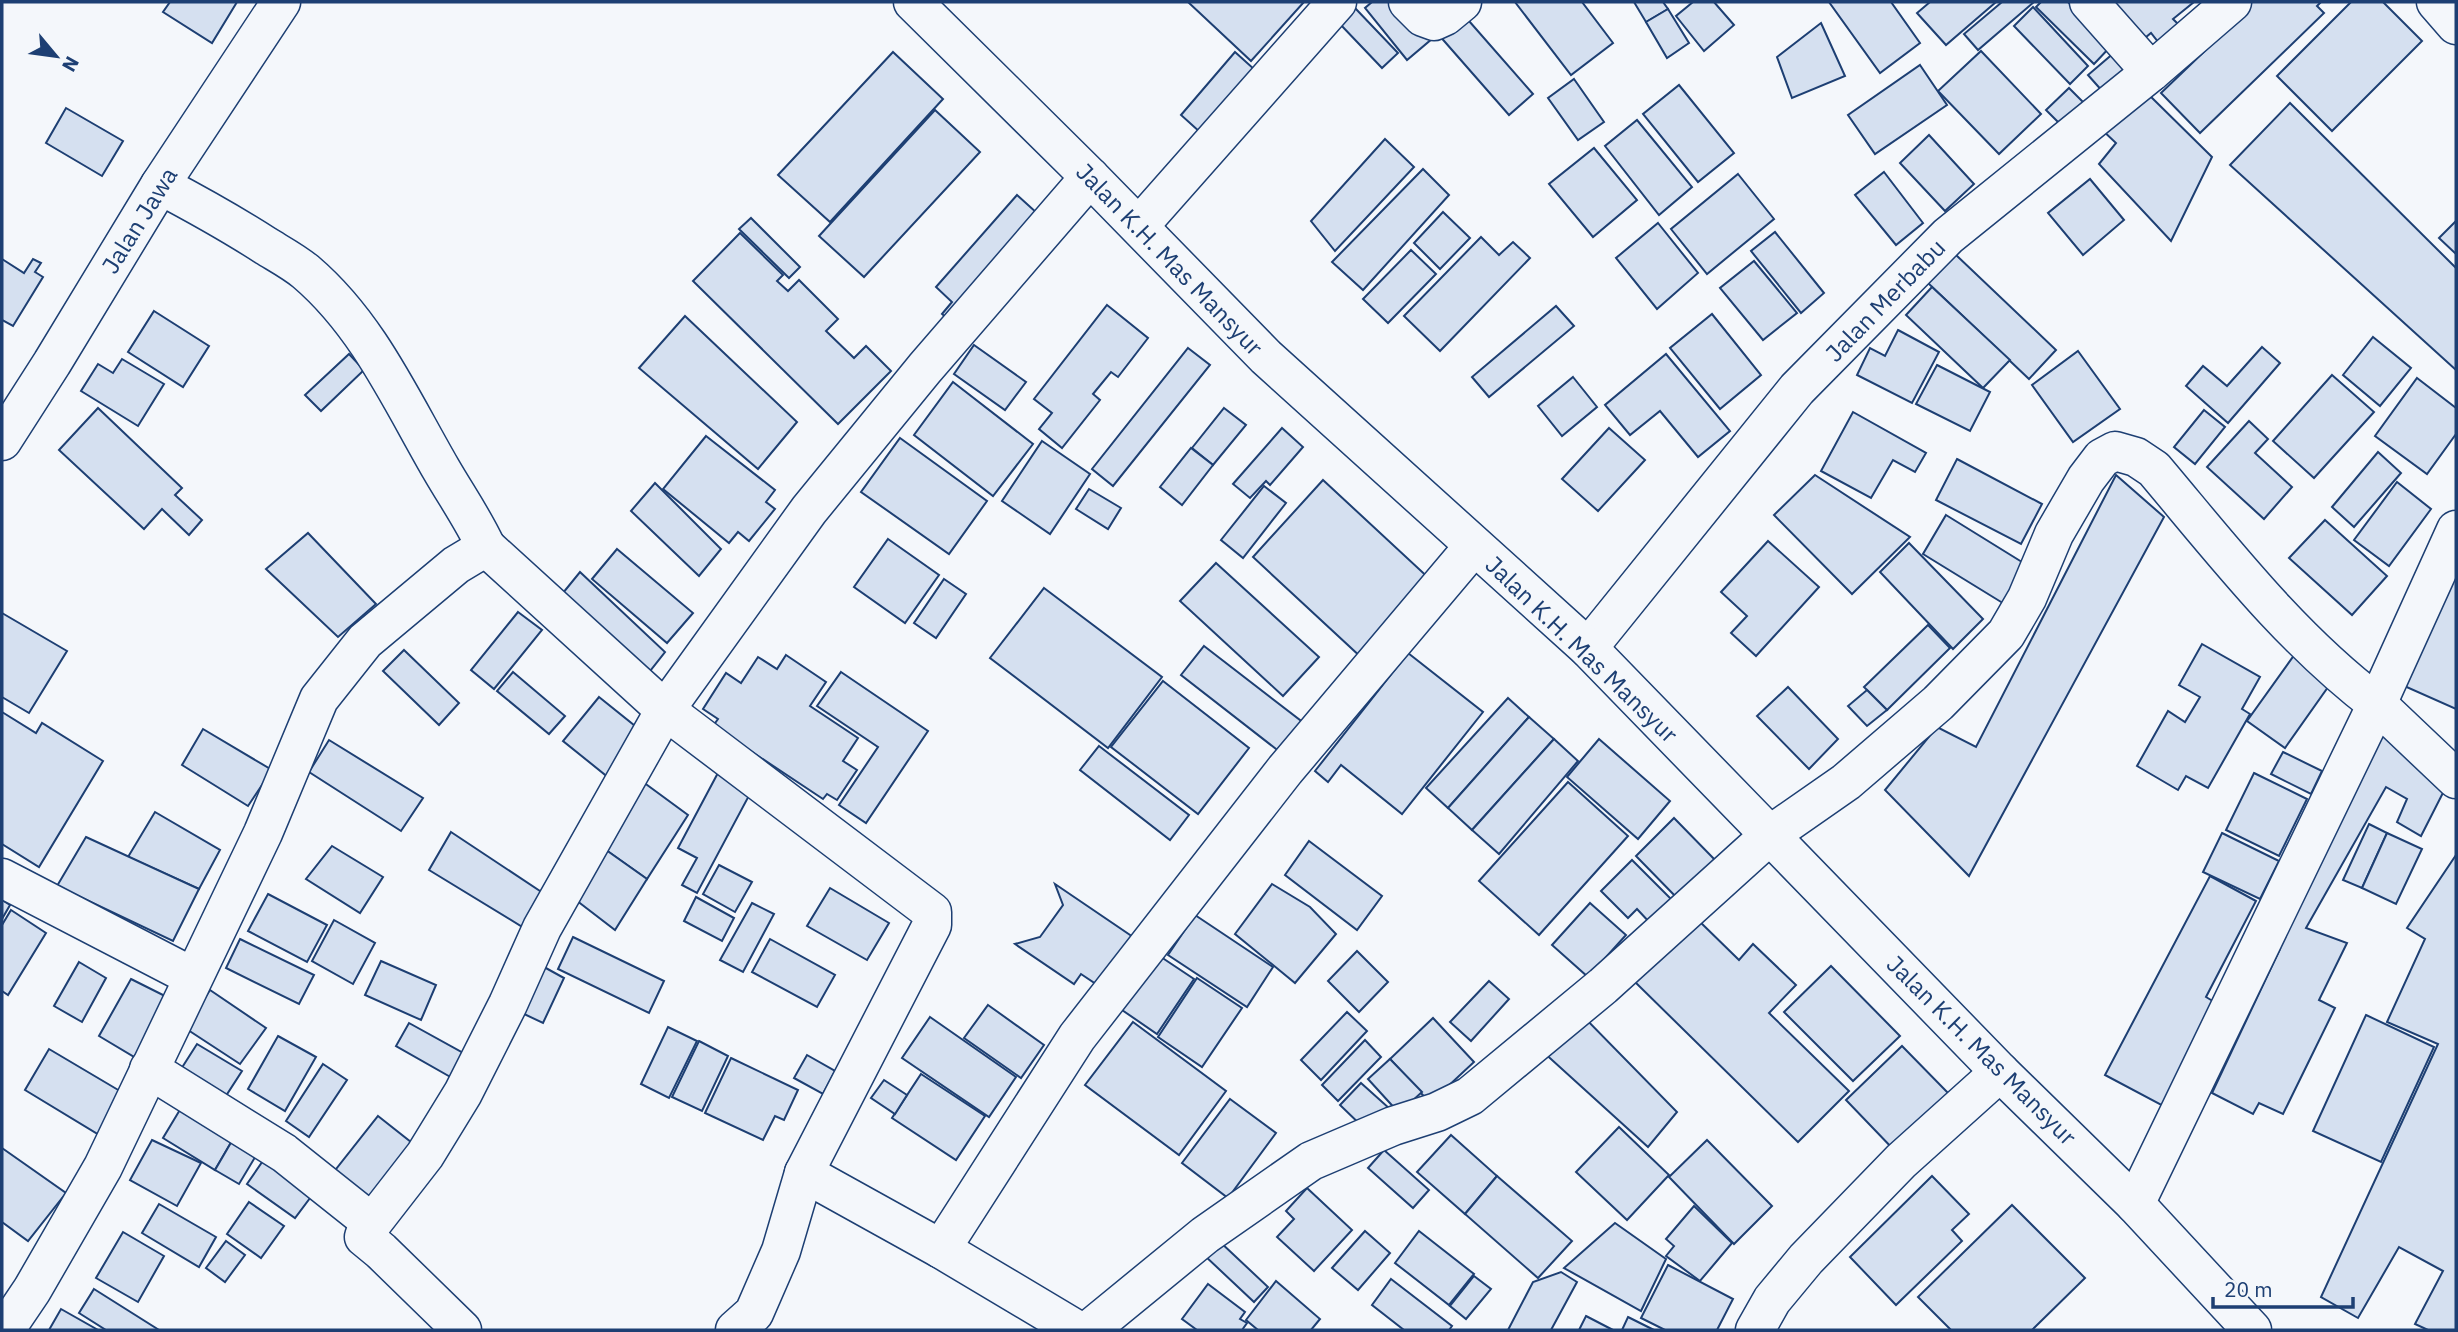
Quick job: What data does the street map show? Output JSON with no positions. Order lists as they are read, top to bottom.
{
  "streets": {
    "main road": ["Jalan Jawa", "Jalan K.H. Mas Mansyur", "Jalan Merbabu"]
  },
  "crossings": [
    ["Jalan K.H. Mas Mansyur", "Jalan Merbabu"]
  ],
  "scale_bar": "20 m",
  "north": "bottom right"
}
